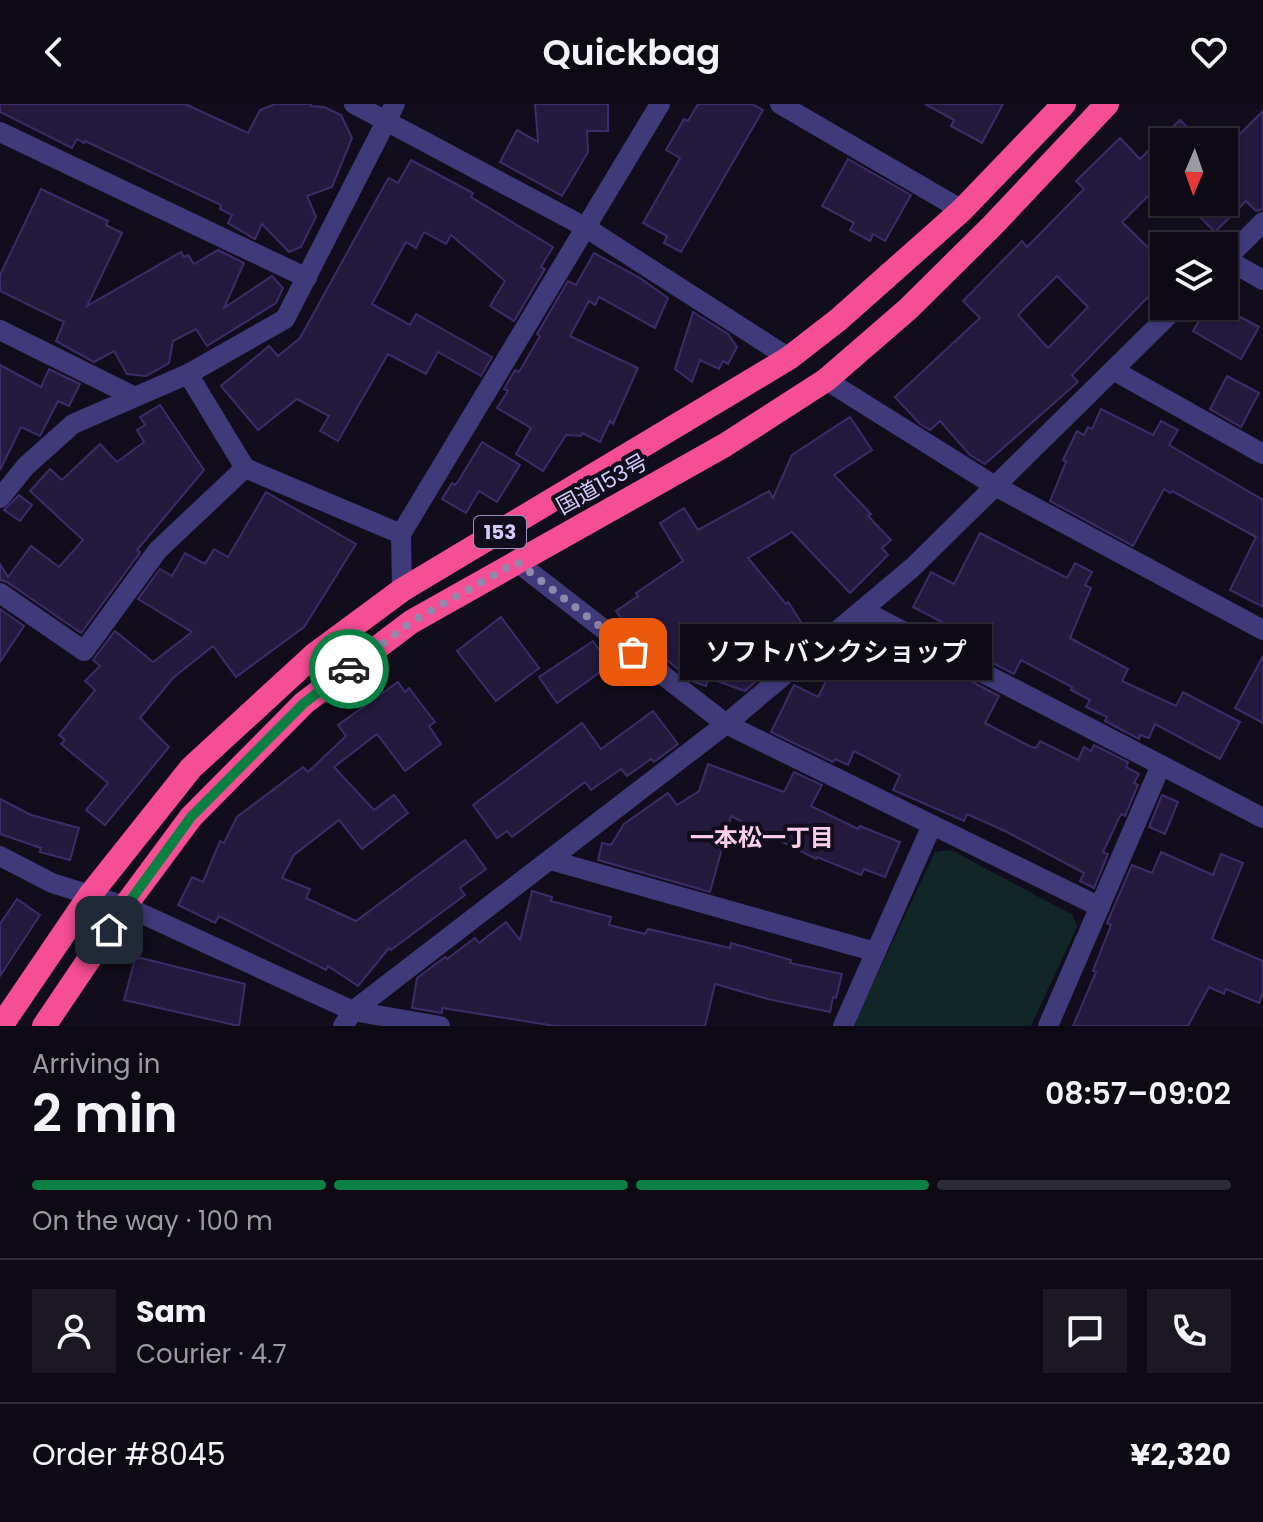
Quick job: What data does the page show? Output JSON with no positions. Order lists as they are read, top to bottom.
{
  "streets": {
    "highway": ["国道153号", "153"]
  },
  "districts": ["一本松一丁目"],
  "places": ["ソフトバンクショップ"],
  "north": "bottom",
  "page": {
    "header": "Quickbag",
    "bubble": "ソフトバンクショップ",
    "heading": ["2 min", "Arriving in", "08:57–09:02"],
    "panel": [
      "Sam",
      "Courier · 4.7",
      "Order #8045",
      "¥2,320"
    ],
    "bar": "On the way · 100 m"
  }
}
